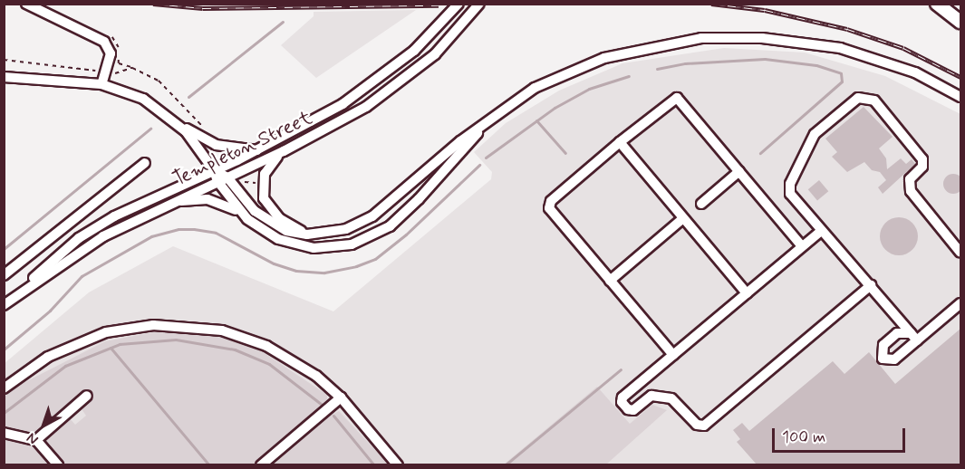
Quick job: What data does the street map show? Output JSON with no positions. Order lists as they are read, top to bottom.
{
  "streets": {
    "street": ["Templeton Street"]
  },
  "scale_bar": "100 m",
  "north": "bottom left"
}
